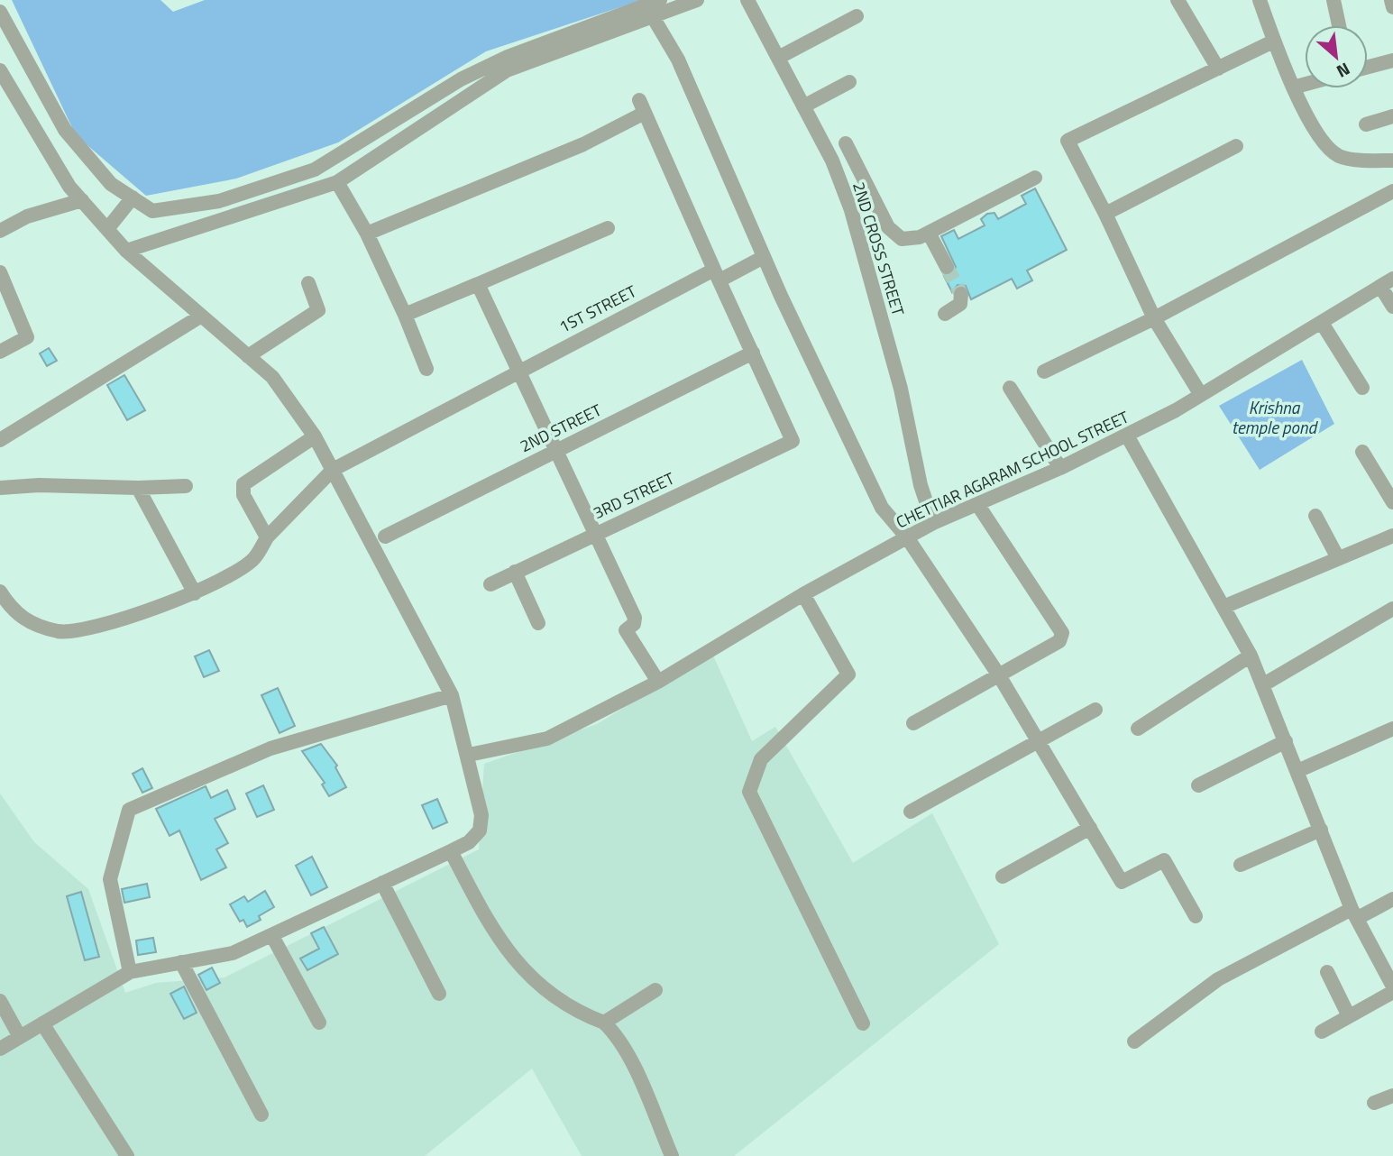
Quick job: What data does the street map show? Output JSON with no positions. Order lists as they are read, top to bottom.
{
  "streets": {
    "street": [
      "2ND CROSS STREET",
      "1ST STREET",
      "2ND STREET",
      "CHETTIAR AGARAM SCHOOL STREET",
      "3RD STREET"
    ]
  },
  "crossings": [
    ["2ND CROSS STREET", "CHETTIAR AGARAM SCHOOL STREET"],
    ["2ND STREET", "3RD STREET"]
  ],
  "water": ["Krishna temple pond"],
  "north": "bottom right"
}
